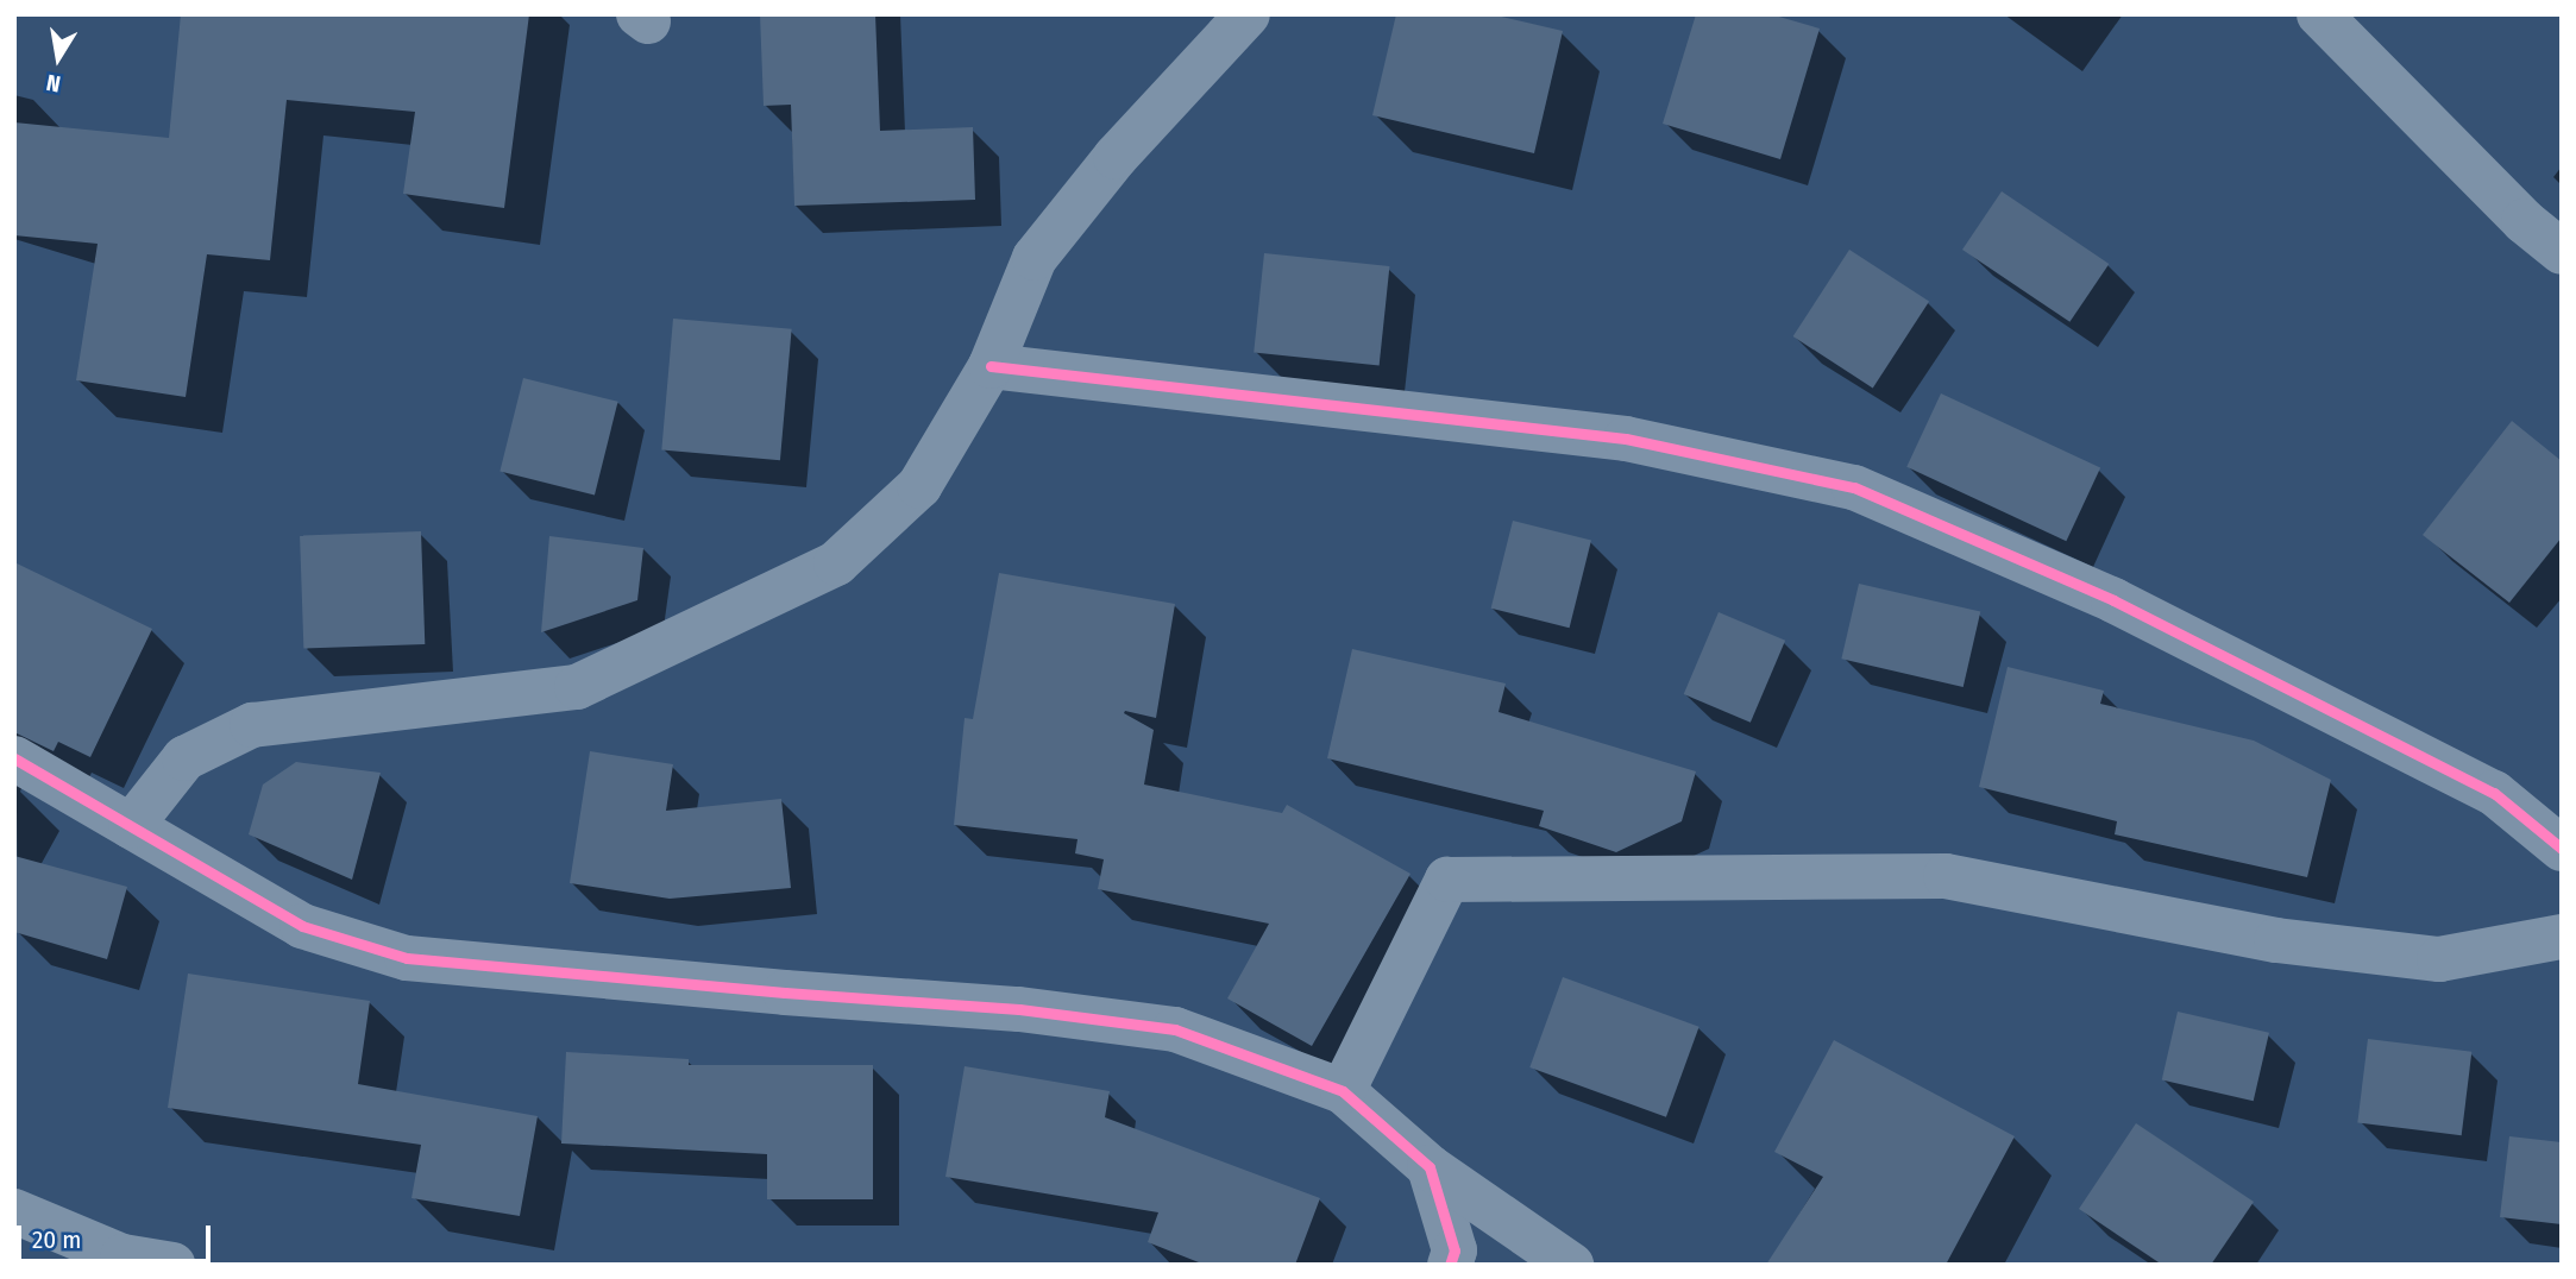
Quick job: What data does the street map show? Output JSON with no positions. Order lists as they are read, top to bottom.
{
  "scale_bar": "20 m",
  "north": "bottom"
}
